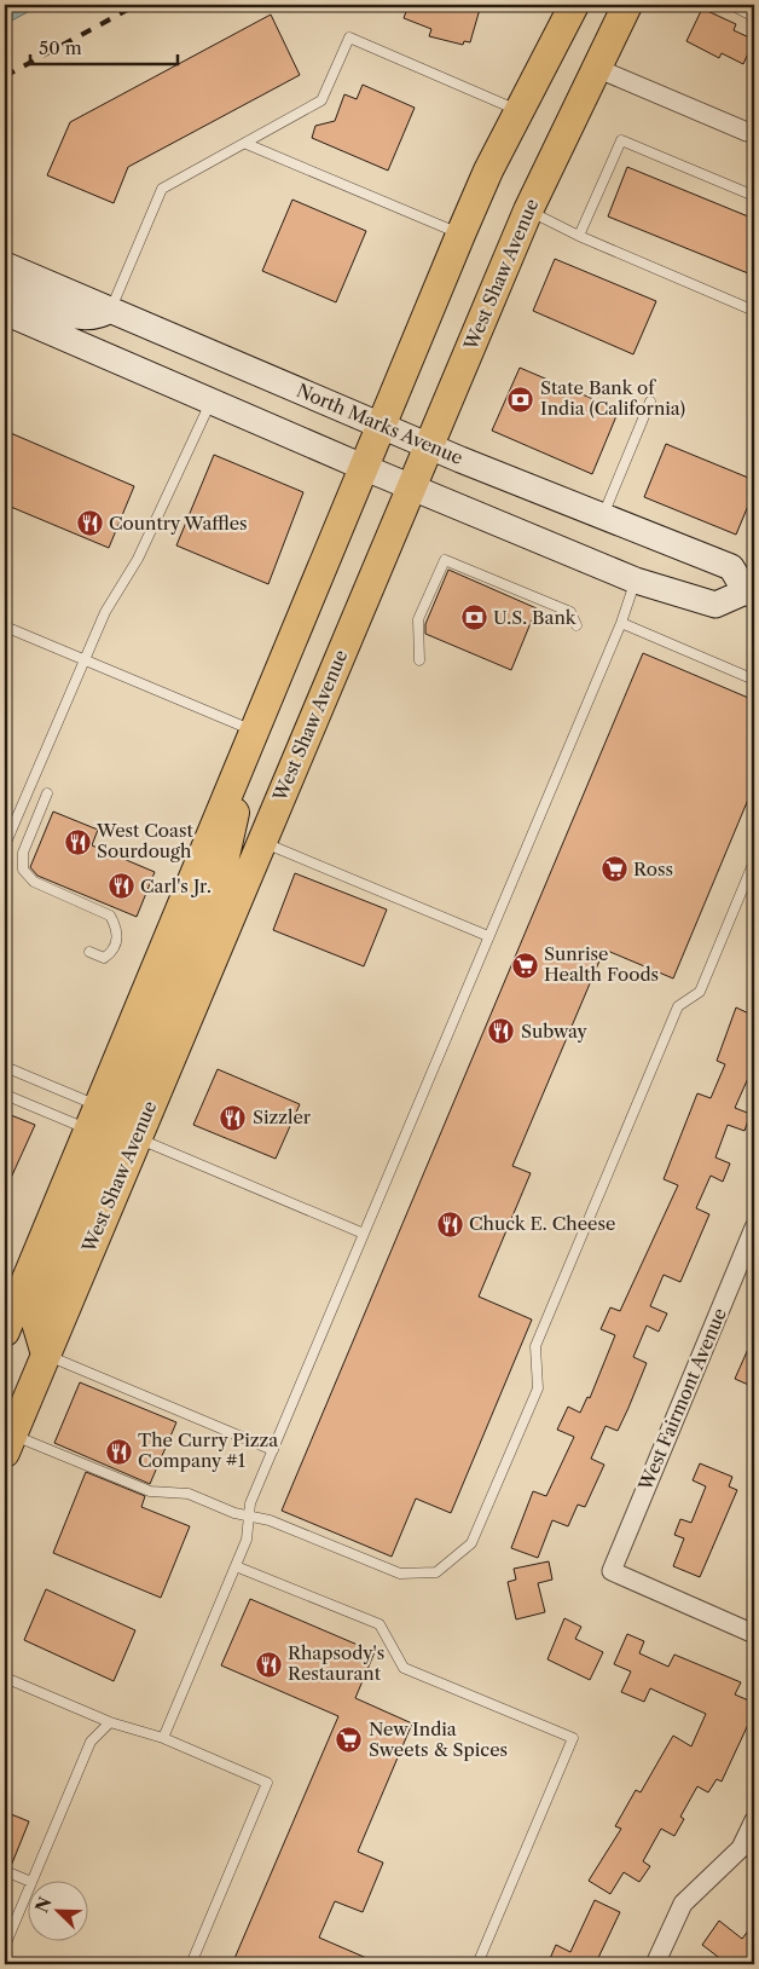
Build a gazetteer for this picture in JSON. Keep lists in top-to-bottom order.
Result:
{
  "streets": {
    "main road": ["West Shaw Avenue", "North Marks Avenue"],
    "street": ["West Fairmont Avenue"]
  },
  "crossings": [
    ["West Shaw Avenue", "North Marks Avenue"]
  ],
  "places": {
    "bank": ["State Bank of India (California)", "U.S. Bank"],
    "restaurant": [
      "Country Waffles",
      "West Coast Sourdough",
      "Carl's Jr.",
      "Subway",
      "Sizzler",
      "Chuck E. Cheese",
      "The Curry Pizza Company #1",
      "Rhapsody's Restaurant"
    ],
    "supermarket": ["Ross", "Sunrise Health Foods", "New India Sweets & Spices"]
  },
  "scale_bar": "50 m",
  "north": "top left"
}
